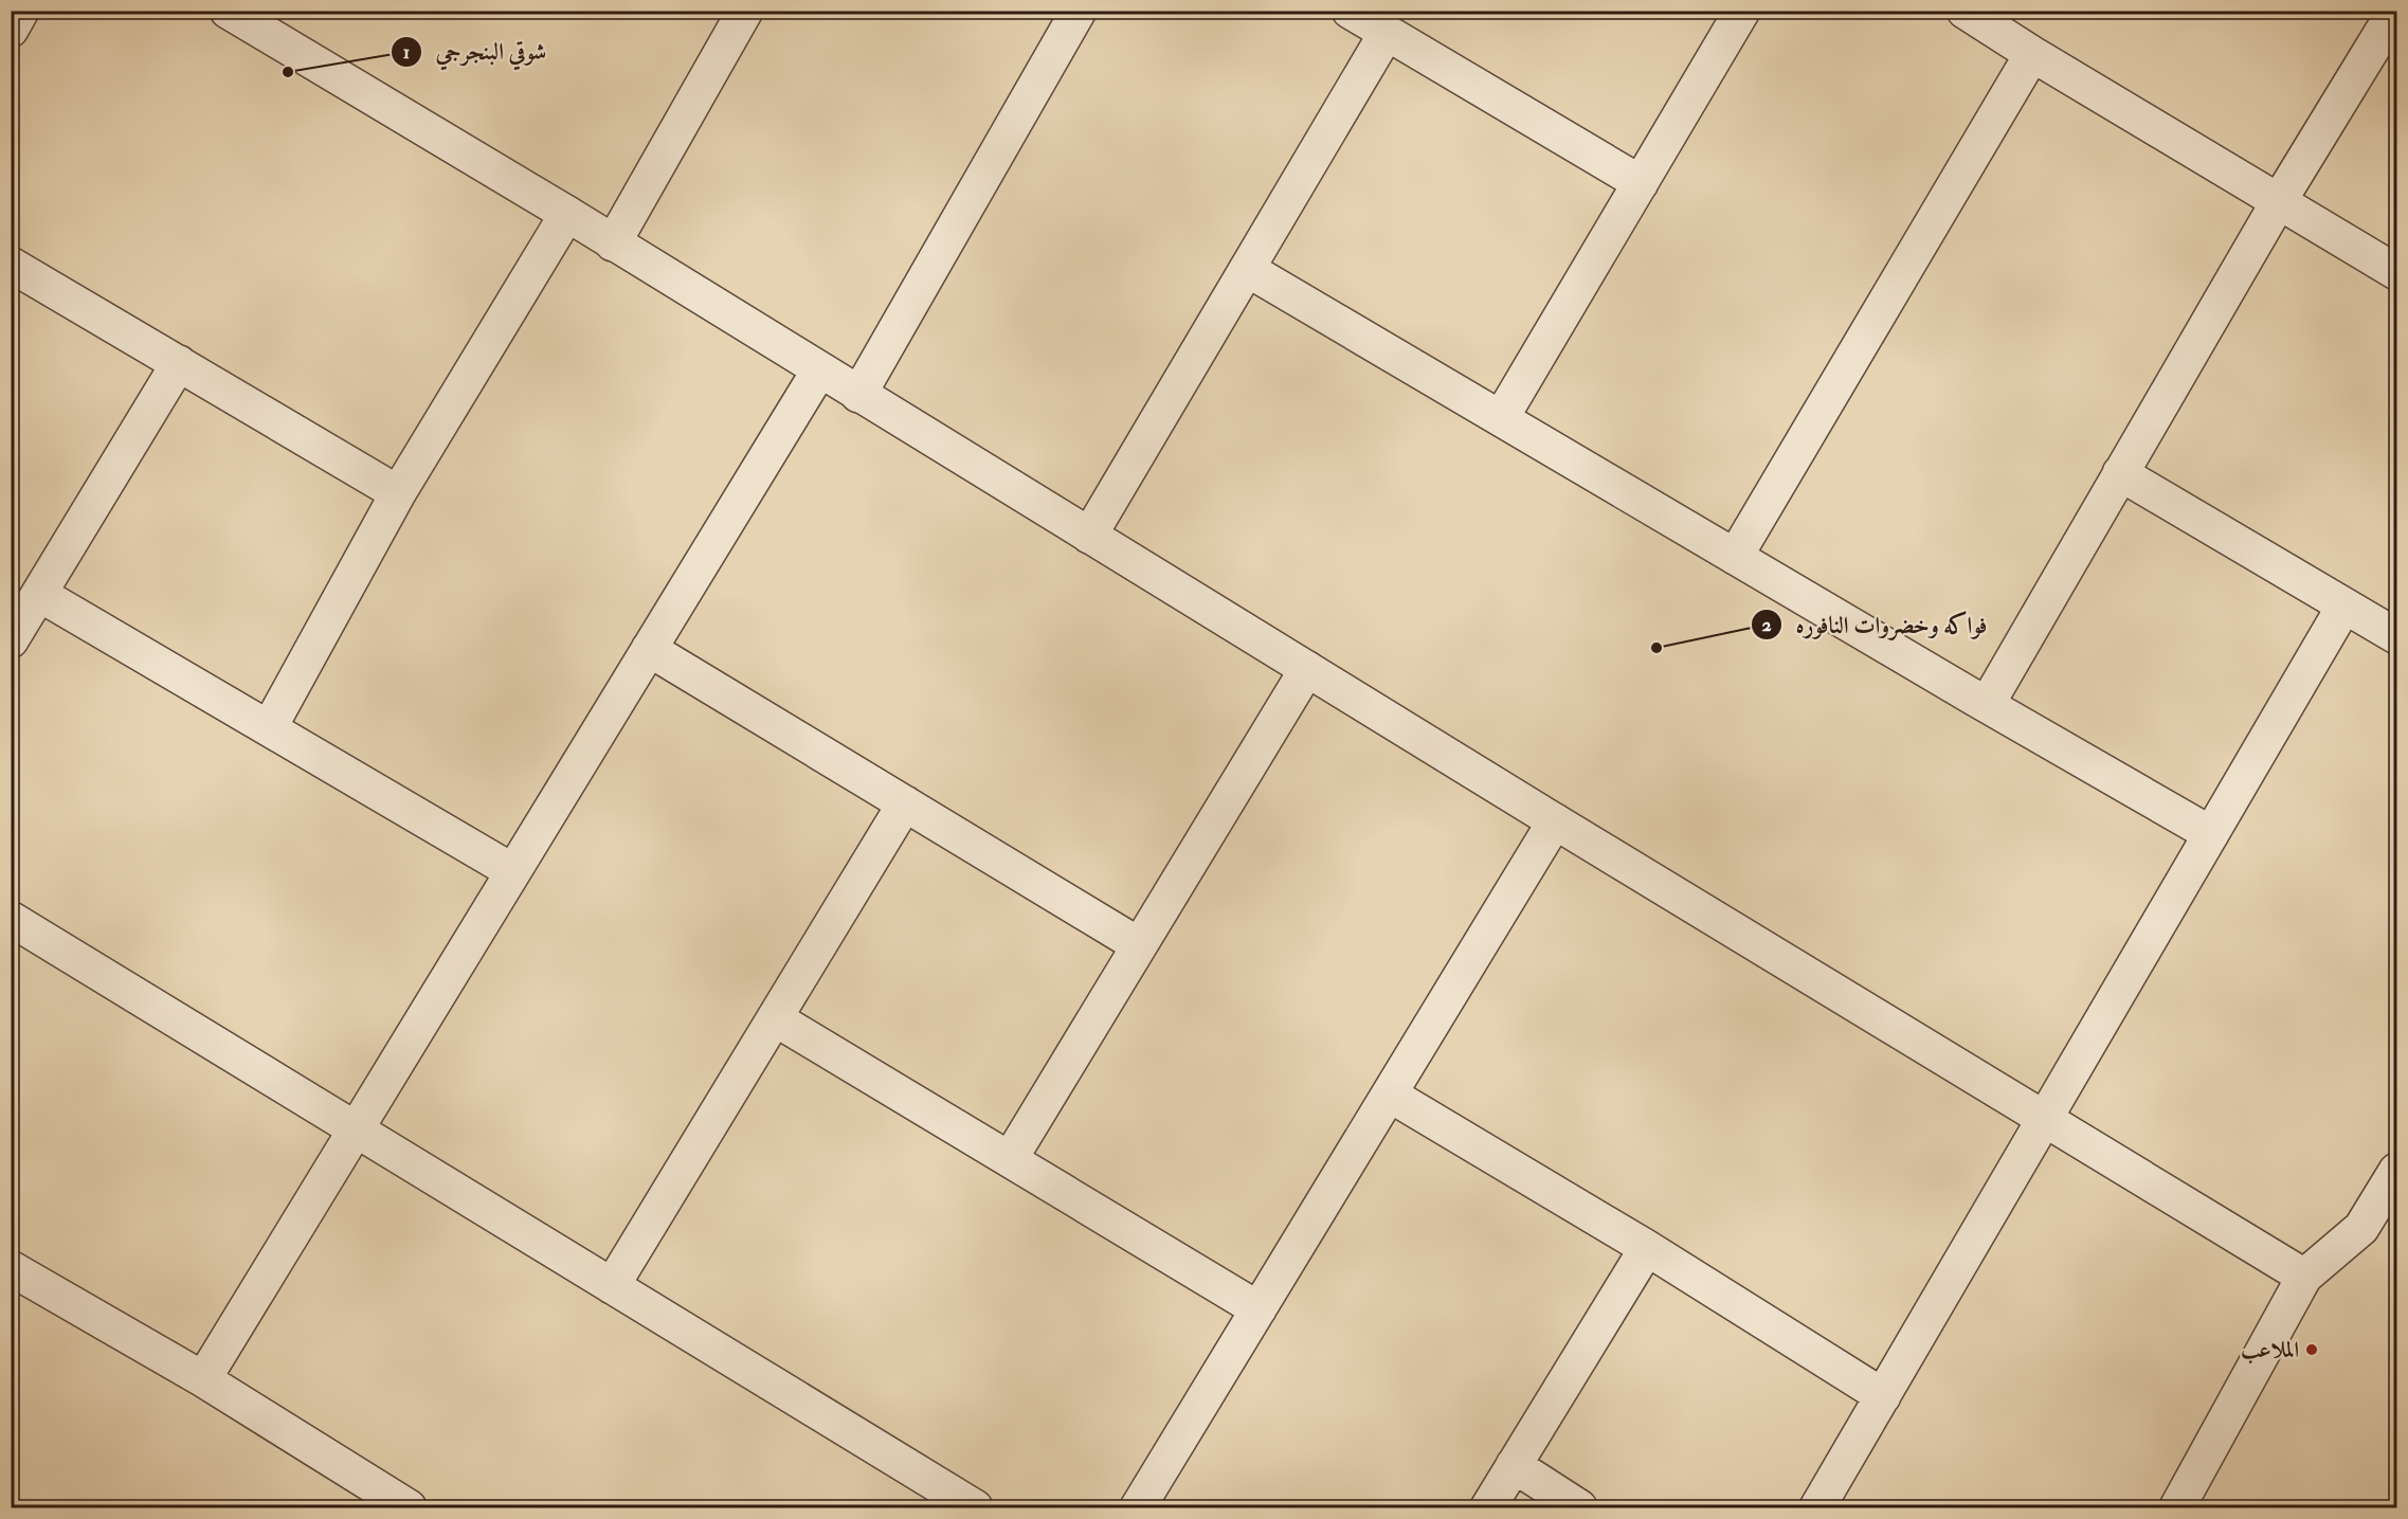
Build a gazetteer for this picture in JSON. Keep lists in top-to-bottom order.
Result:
{
  "places": ["شوقي البنجرجي", "فواكه وخضروات النافوره", "الملاعب"]
}
